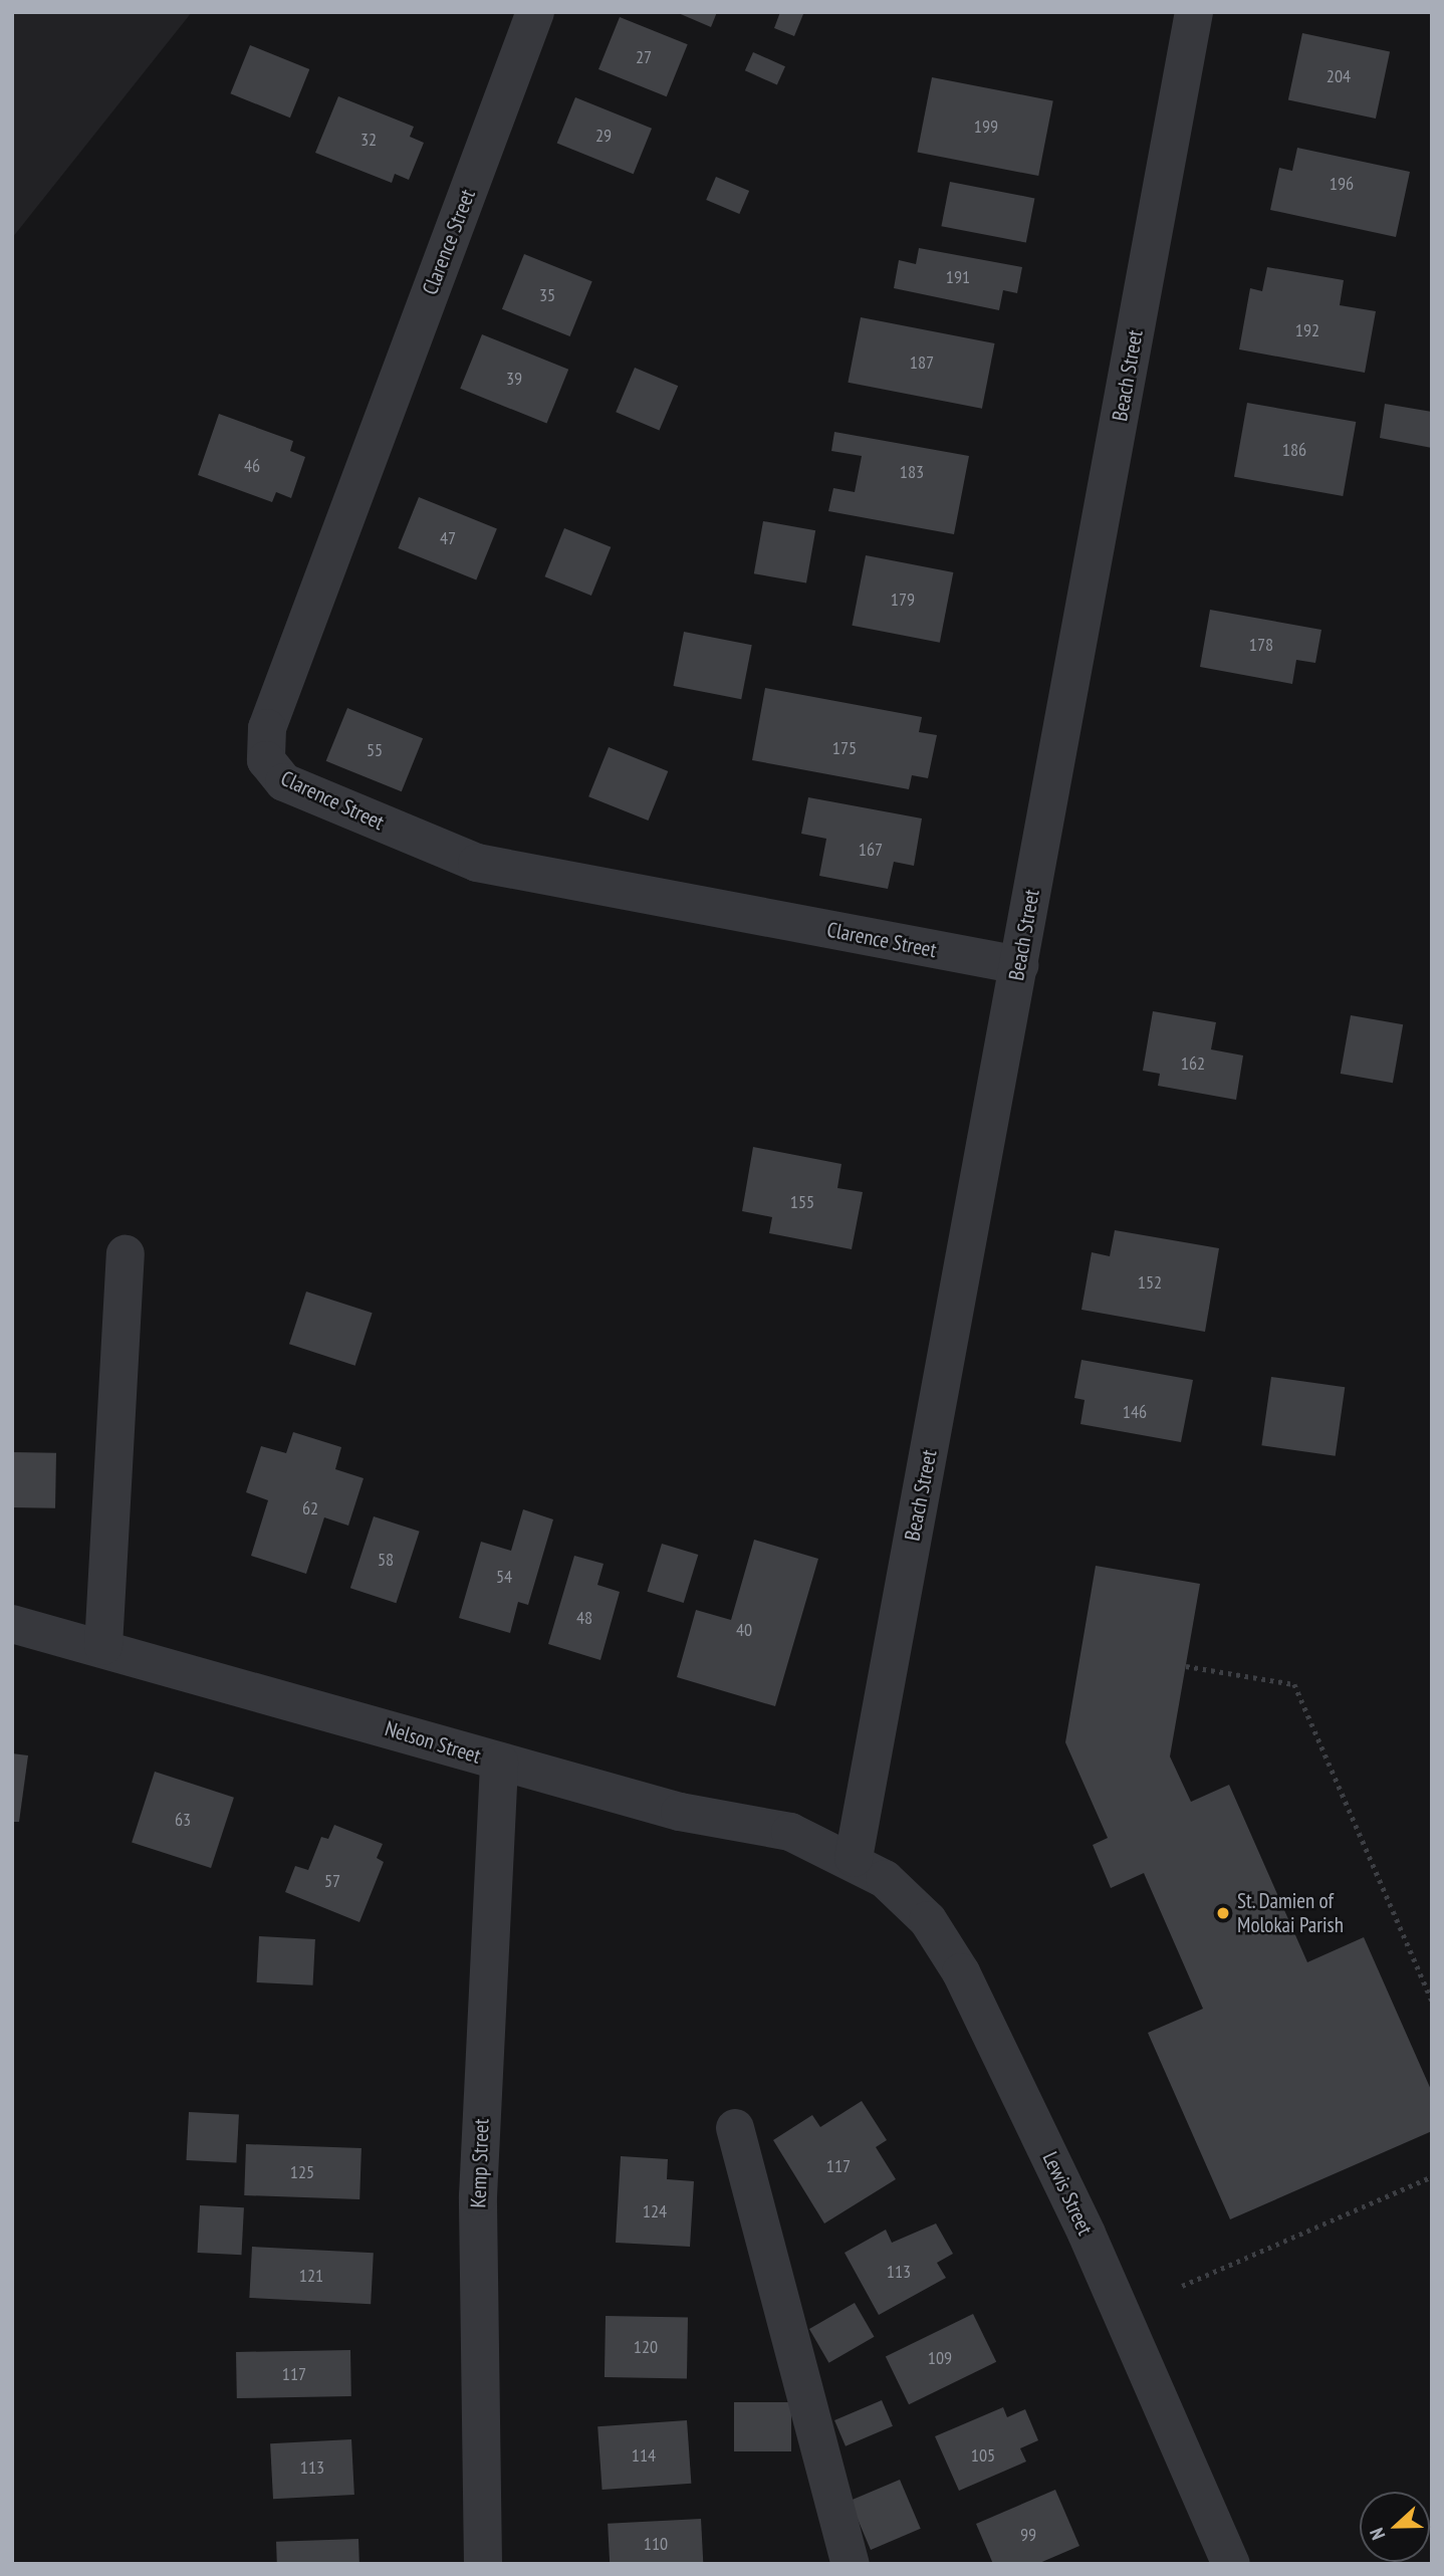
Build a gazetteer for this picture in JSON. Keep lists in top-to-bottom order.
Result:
{
  "streets": {
    "street": [
      "Clarence Street",
      "Beach Street",
      "Nelson Street",
      "Kemp Street",
      "Lewis Street"
    ]
  },
  "crossings": [
    ["Clarence Street", "Beach Street"],
    ["Beach Street", "Nelson Street"],
    ["Beach Street", "Lewis Street"],
    ["Nelson Street", "Kemp Street"],
    ["Nelson Street", "Lewis Street"]
  ],
  "places": ["St. Damien of Molokai Parish"],
  "house_numbers": [
    "27",
    "204",
    "199",
    "29",
    "32",
    "196",
    "191",
    "35",
    "192",
    "187",
    "39",
    "186",
    "46",
    "183",
    "47",
    "179",
    "178",
    "175",
    "55",
    "167",
    "162",
    "155",
    "152",
    "146",
    "62",
    "58",
    "54",
    "48",
    "40",
    "63",
    "57",
    "117",
    "125",
    "124",
    "113",
    "121",
    "120",
    "109",
    "117",
    "114",
    "105",
    "113",
    "99",
    "110"
  ],
  "north": "left"
}
